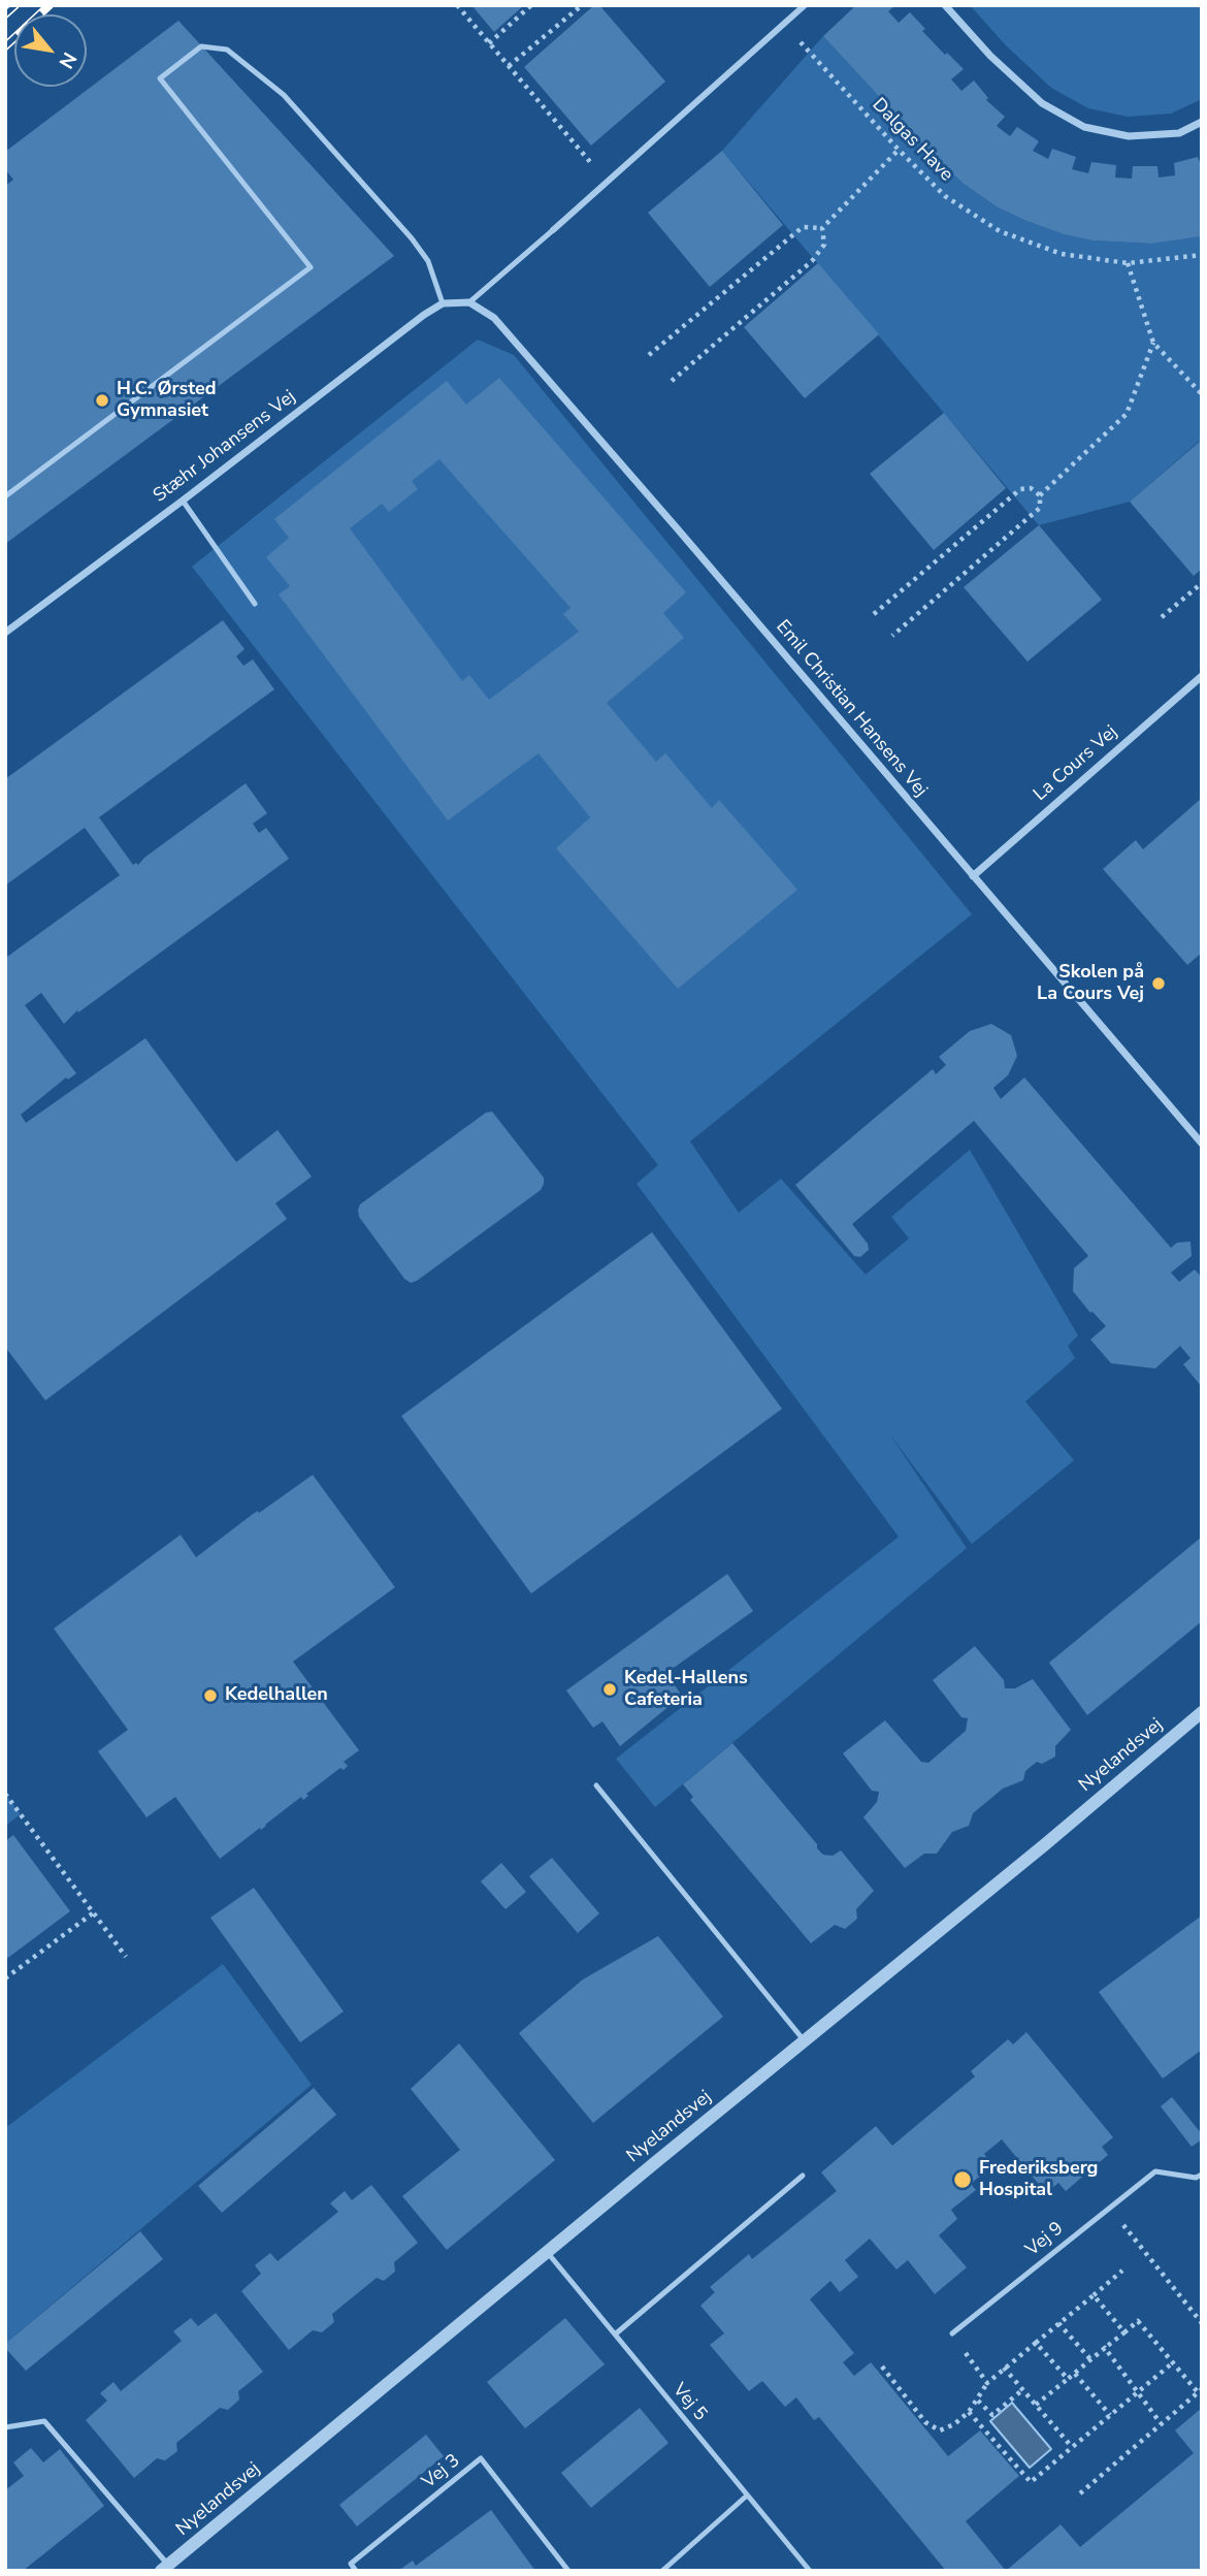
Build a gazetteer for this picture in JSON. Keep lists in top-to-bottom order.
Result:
{
  "streets": {
    "street": [
      "Stæhr Johansens Vej",
      "Emil Christian Hansens Vej",
      "La Cours Vej",
      "Nyelandsvej"
    ],
    "lane": ["Vej 9", "Vej 5", "Vej 3"],
    "path": ["Dalgas Have"]
  },
  "crossings": [
    ["Emil Christian Hansens Vej", "La Cours Vej"],
    ["Nyelandsvej", "Vej 5"]
  ],
  "places": [
    "H.C. Ørsted Gymnasiet",
    "Skolen på La Cours Vej",
    "Kedel-Hallens Cafeteria",
    "Kedelhallen",
    "Frederiksberg Hospital"
  ],
  "north": "bottom right"
}
